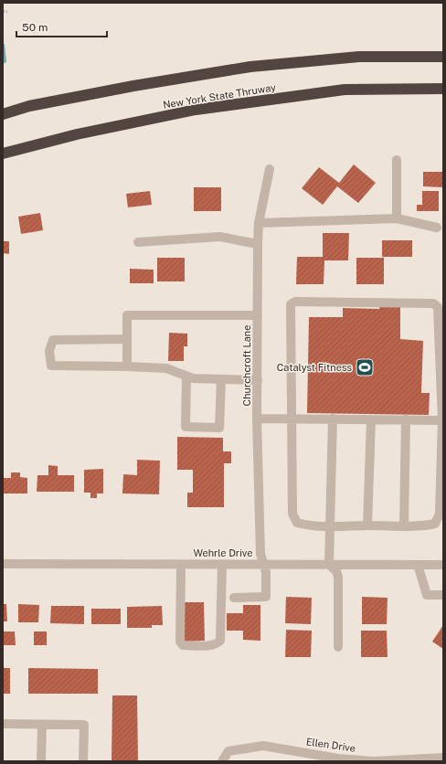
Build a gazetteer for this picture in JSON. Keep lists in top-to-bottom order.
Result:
{
  "streets": {
    "highway": ["New York State Thruway"],
    "street": ["Churchcroft Lane", "Wehrle Drive", "Ellen Drive"]
  },
  "crossings": [
    ["Churchcroft Lane", "Wehrle Drive"]
  ],
  "places": {
    "sports": ["Catalyst Fitness"]
  },
  "scale_bar": "50 m"
}
